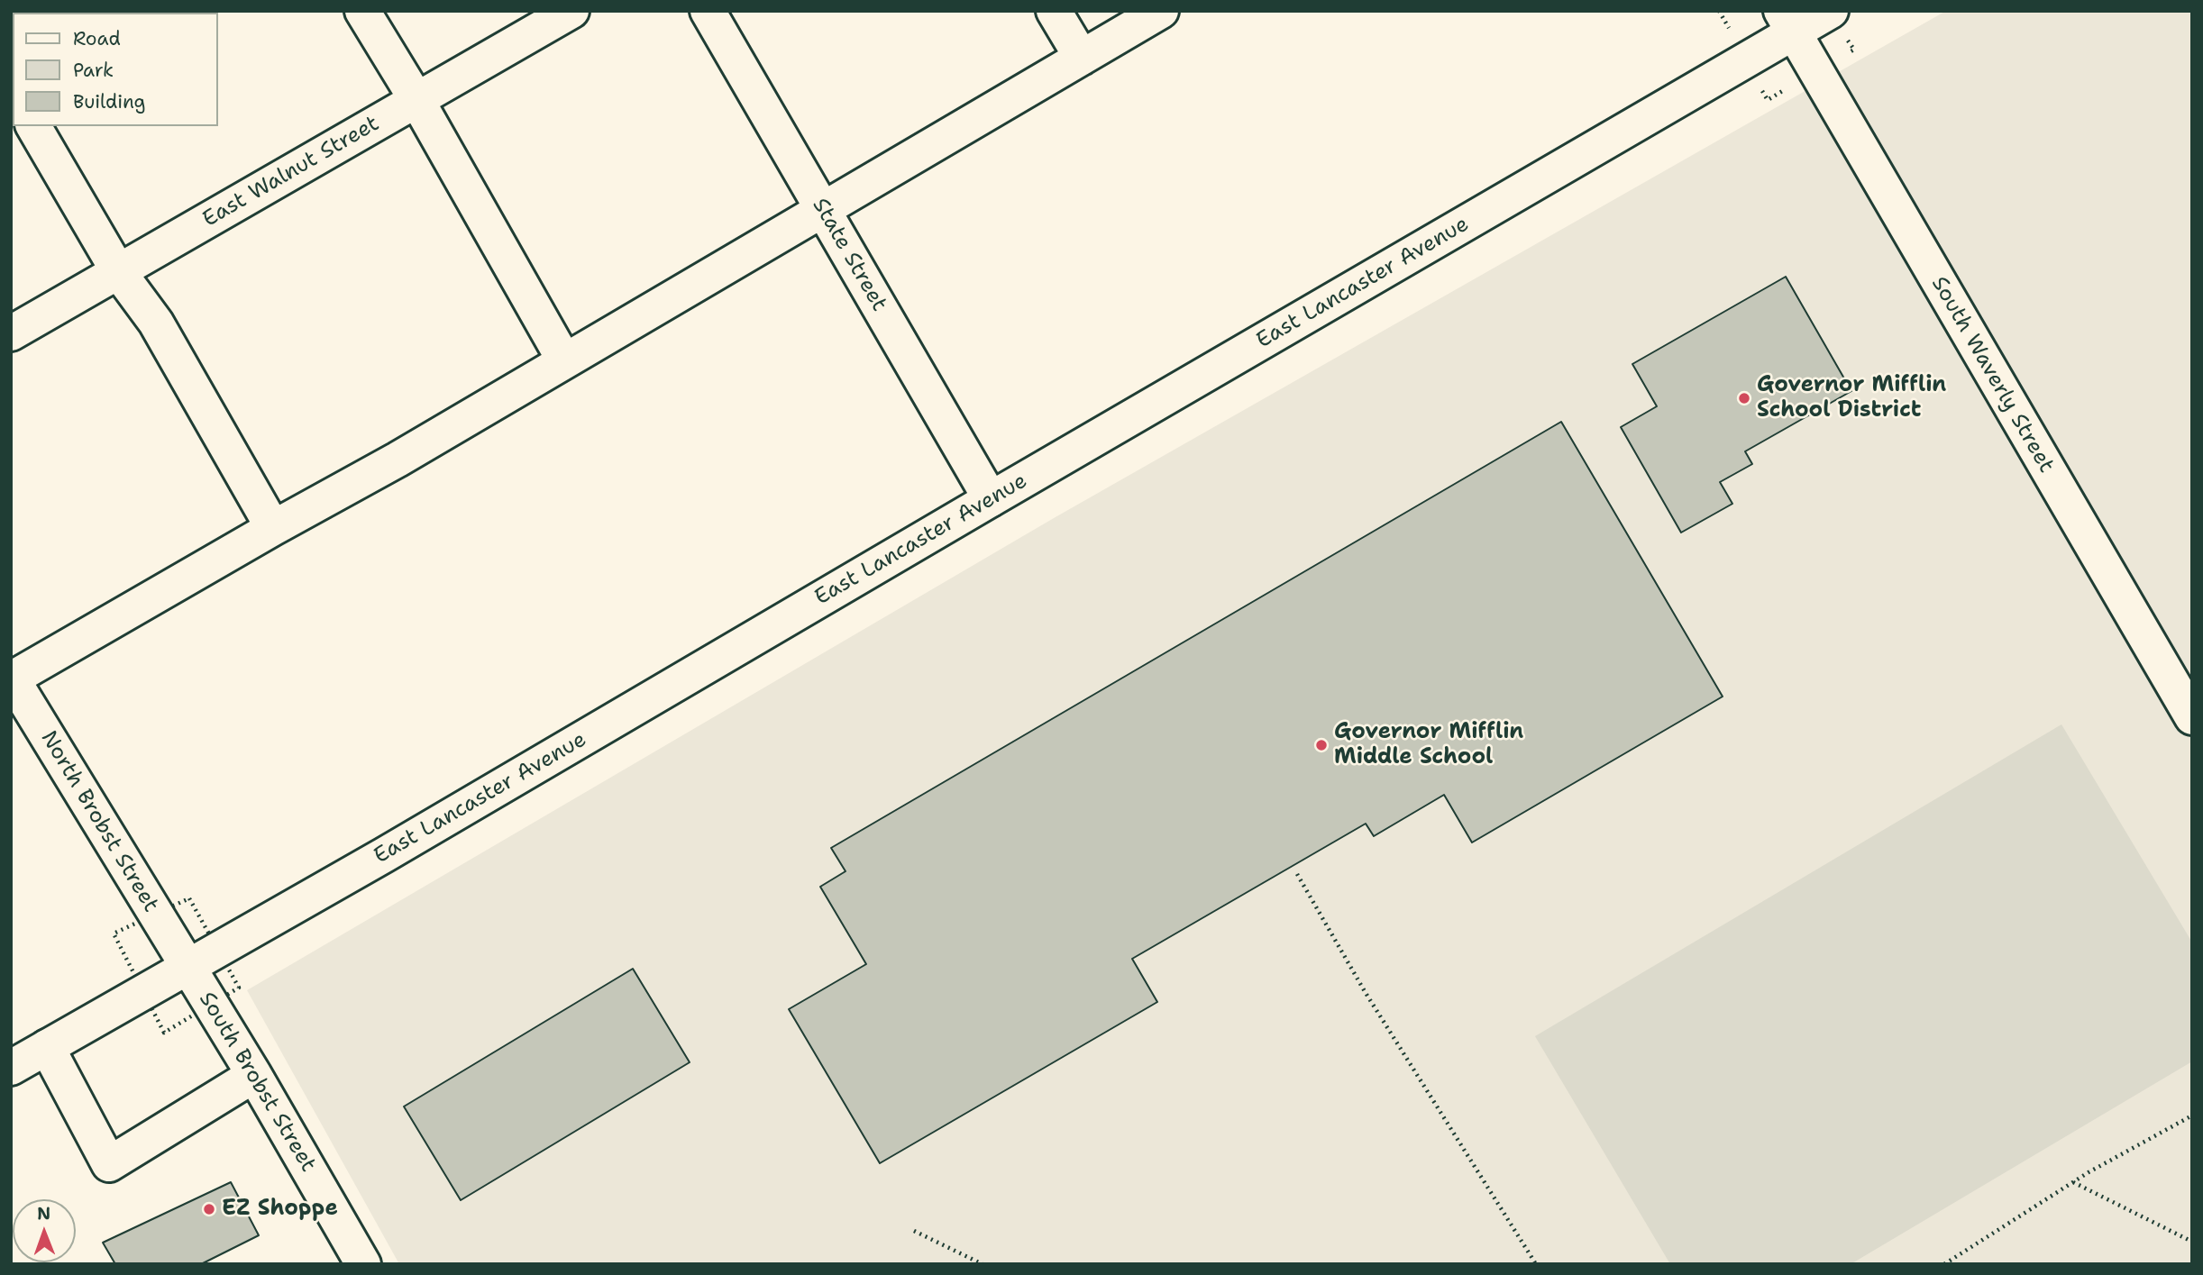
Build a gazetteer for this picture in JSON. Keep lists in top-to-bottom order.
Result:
{
  "streets": {
    "street": [
      "East Walnut Street",
      "State Street",
      "East Lancaster Avenue",
      "South Waverly Street",
      "North Brobst Street",
      "South Brobst Street"
    ]
  },
  "crossings": [
    ["State Street", "East Lancaster Avenue"],
    ["East Lancaster Avenue", "South Waverly Street"],
    ["East Lancaster Avenue", "North Brobst Street"],
    ["East Lancaster Avenue", "South Brobst Street"],
    ["North Brobst Street", "South Brobst Street"]
  ],
  "places": ["Governor Mifflin School District", "Governor Mifflin Middle School", "EZ Shoppe"],
  "legend": ["Road", "Park", "Building"],
  "north": "top"
}
